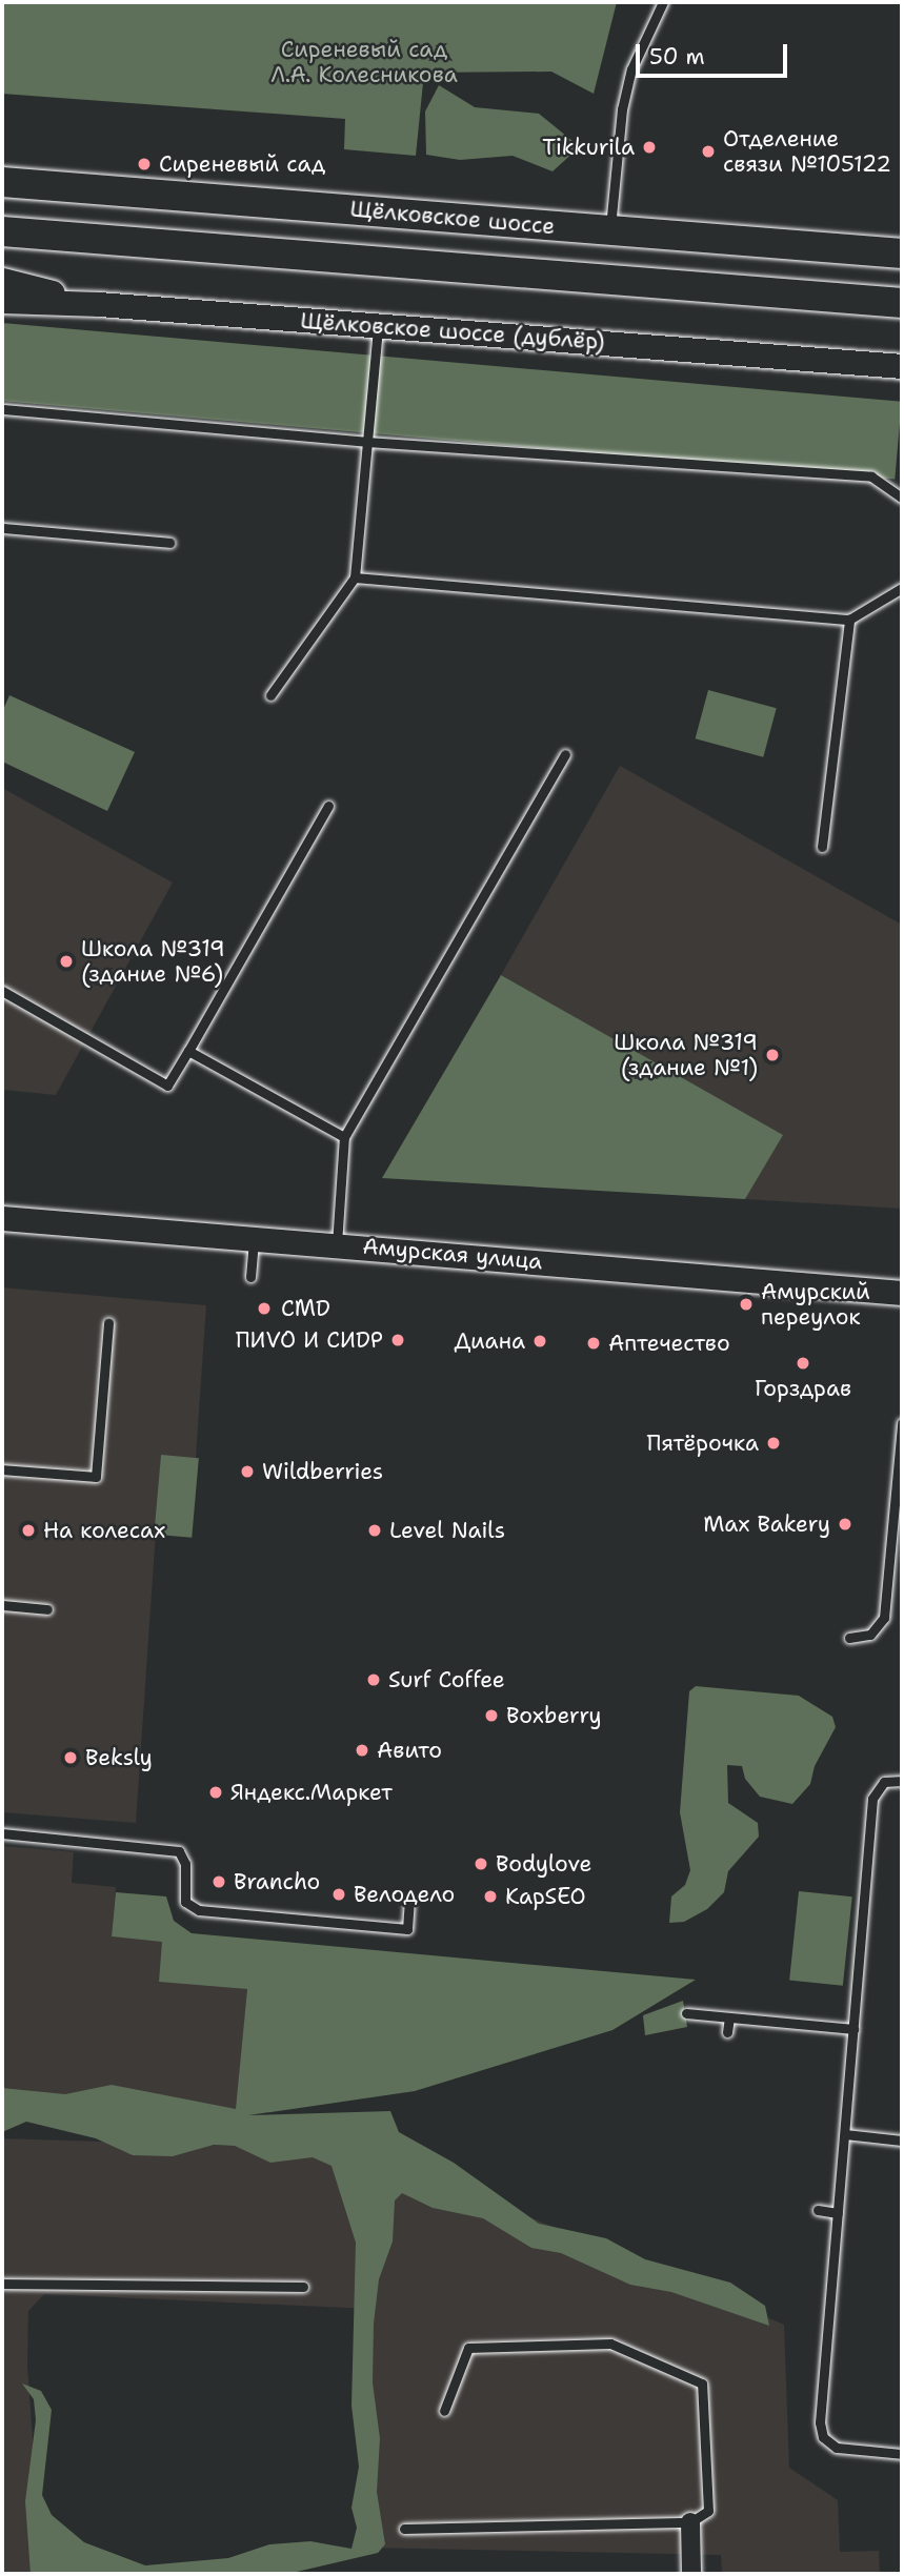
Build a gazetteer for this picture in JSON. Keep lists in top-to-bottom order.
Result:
{
  "streets": {
    "main road": ["Щёлковское шоссе"],
    "street": ["Щёлковское шоссе (дублёр)", "Амурская улица"]
  },
  "parks": ["Сиреневый сад Л.А. Колесникова"],
  "places": [
    "Tikkurila",
    "Отделение связи №105122",
    "Сиреневый сад",
    "Школа №319 (здание №6)",
    "Школа №319 (здание №1)",
    "Амурский переулок",
    "CMD",
    "ПИVO И СИDР",
    "Диана",
    "Аптечество",
    "Горздрав",
    "Пятёрочка",
    "Wildberries",
    "Max Bakery",
    "На колесах",
    "Level Nails",
    "Surf Coffee",
    "Boxberry",
    "Авито",
    "Beksly",
    "Яндекс.Маркет",
    "Bodylove",
    "Brancho",
    "Велодело",
    "KapSEO"
  ],
  "scale_bar": "50 m"
}
